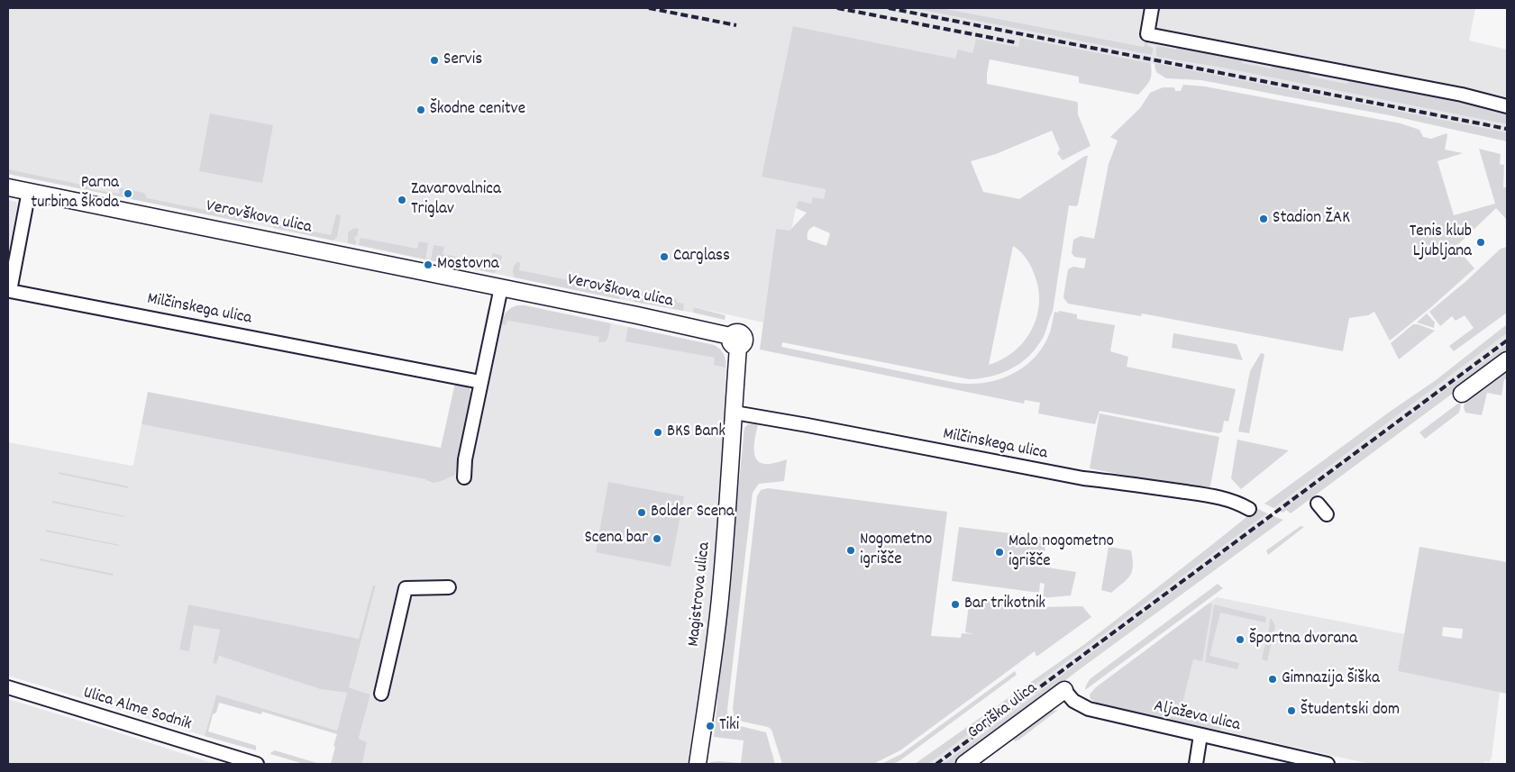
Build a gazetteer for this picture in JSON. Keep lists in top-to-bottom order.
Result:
{
  "streets": {
    "street": [
      "Verovškova ulica",
      "Milčinskega ulica",
      "Magistrova ulica",
      "Ulica Alme Sodnik",
      "Goriška ulica",
      "Aljaževa ulica"
    ]
  },
  "crossings": [
    ["Verovškova ulica", "Milčinskega ulica"],
    ["Verovškova ulica", "Magistrova ulica"],
    ["Milčinskega ulica", "Magistrova ulica"],
    ["Goriška ulica", "Aljaževa ulica"]
  ],
  "places": [
    "Servis",
    "Škodne cenitve",
    "Parna turbina Škoda",
    "Zavarovalnica Triglav",
    "Stadion ŽAK",
    "Tenis klub Ljubljana",
    "Carglass",
    "Mostovna",
    "BKS Bank",
    "Bolder Scena",
    "Scena bar",
    "Nogometno igrišče",
    "Malo nogometno igrišče",
    "Bar trikotnik",
    "Športna dvorana",
    "Gimnazija Šiška",
    "Študentski dom",
    "Tiki"
  ]
}
